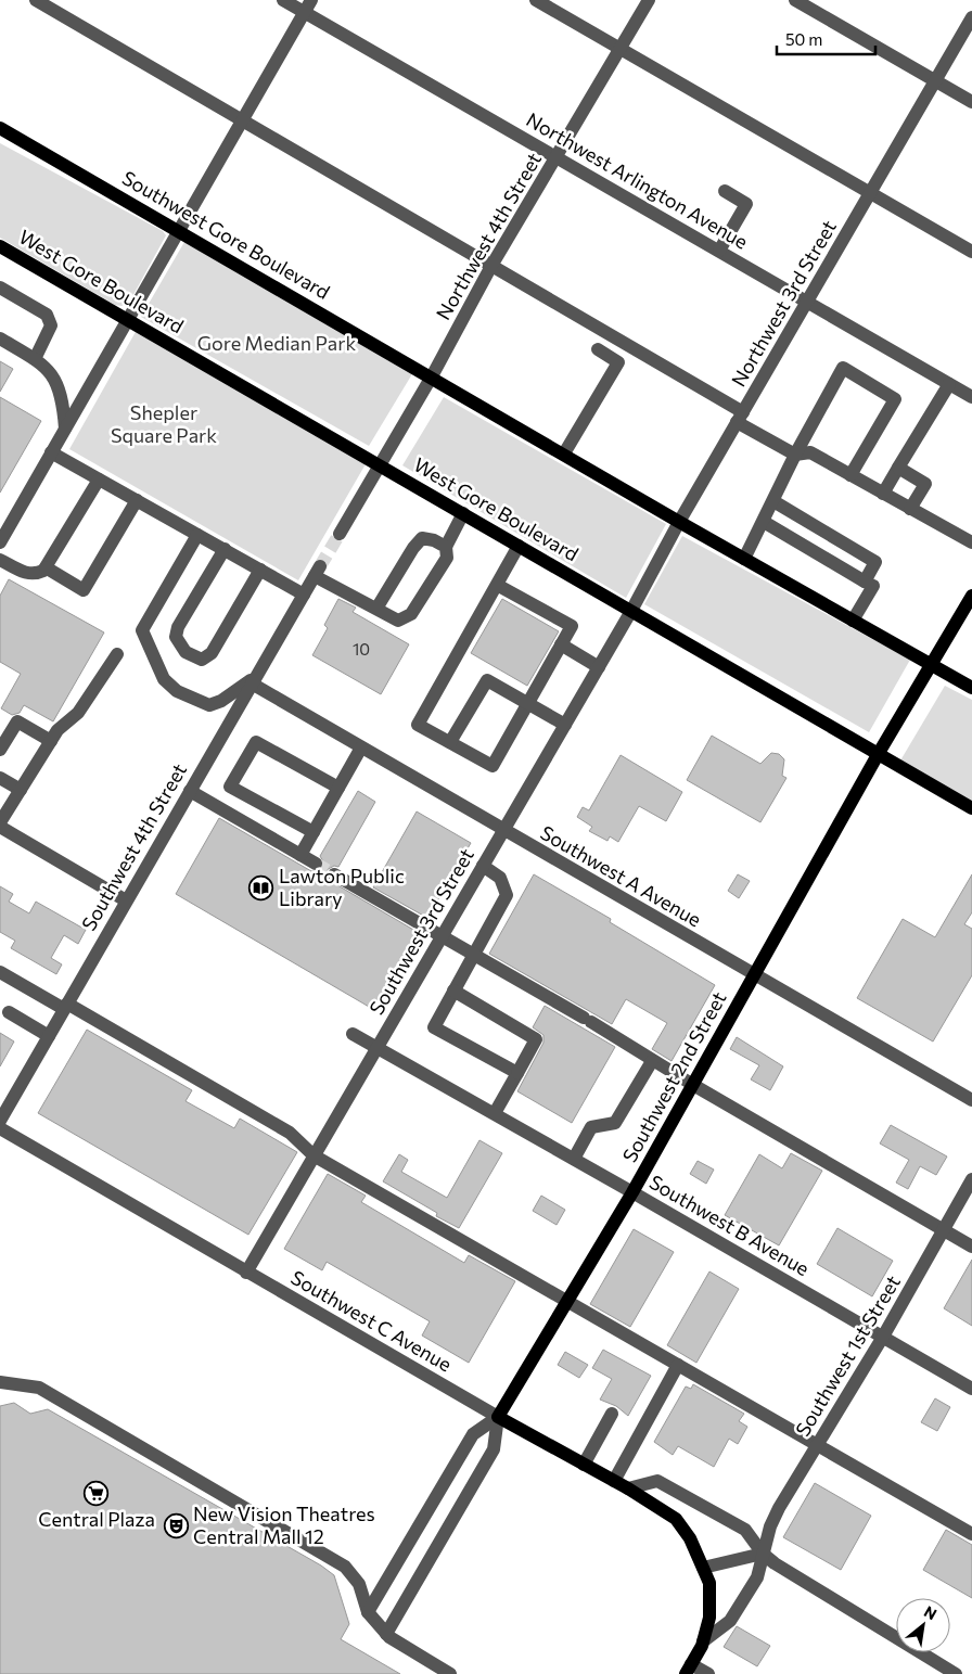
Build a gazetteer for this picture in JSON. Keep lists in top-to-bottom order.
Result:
{
  "streets": {
    "main road": [
      "Southwest Gore Boulevard",
      "West Gore Boulevard",
      "Southwest 2nd Street",
      "Southwest C Avenue"
    ],
    "street": [
      "Northwest Arlington Avenue",
      "Northwest 4th Street",
      "Northwest 3rd Street",
      "Southwest 4th Street",
      "Southwest A Avenue",
      "Southwest 3rd Street",
      "Southwest B Avenue",
      "Southwest 1st Street"
    ]
  },
  "crossings": [
    ["Northwest Arlington Avenue", "Northwest 4th Street"],
    ["Northwest Arlington Avenue", "Northwest 3rd Street"],
    ["Southwest Gore Boulevard", "Northwest 4th Street"],
    ["Northwest 4th Street", "West Gore Boulevard"],
    ["West Gore Boulevard", "Northwest 3rd Street"],
    ["West Gore Boulevard", "Southwest 3rd Street"],
    ["West Gore Boulevard", "Southwest 2nd Street"],
    ["Northwest 3rd Street", "Southwest 3rd Street"],
    ["Southwest 4th Street", "Southwest A Avenue"],
    ["Southwest A Avenue", "Southwest 3rd Street"],
    ["Southwest A Avenue", "Southwest 2nd Street"],
    ["Southwest 3rd Street", "Southwest B Avenue"],
    ["Southwest 3rd Street", "Southwest C Avenue"],
    ["Southwest 2nd Street", "Southwest B Avenue"],
    ["Southwest 2nd Street", "Southwest C Avenue"],
    ["Southwest B Avenue", "Southwest 1st Street"]
  ],
  "parks": ["Gore Median Park", "Shepler Square Park"],
  "places": {
    "library": ["Lawton Public Library"],
    "supermarket": ["Central Plaza"],
    "theatre": ["New Vision Theatres Central Mall 12"]
  },
  "house_numbers": ["10"],
  "scale_bar": "50 m",
  "north": "top right"
}
